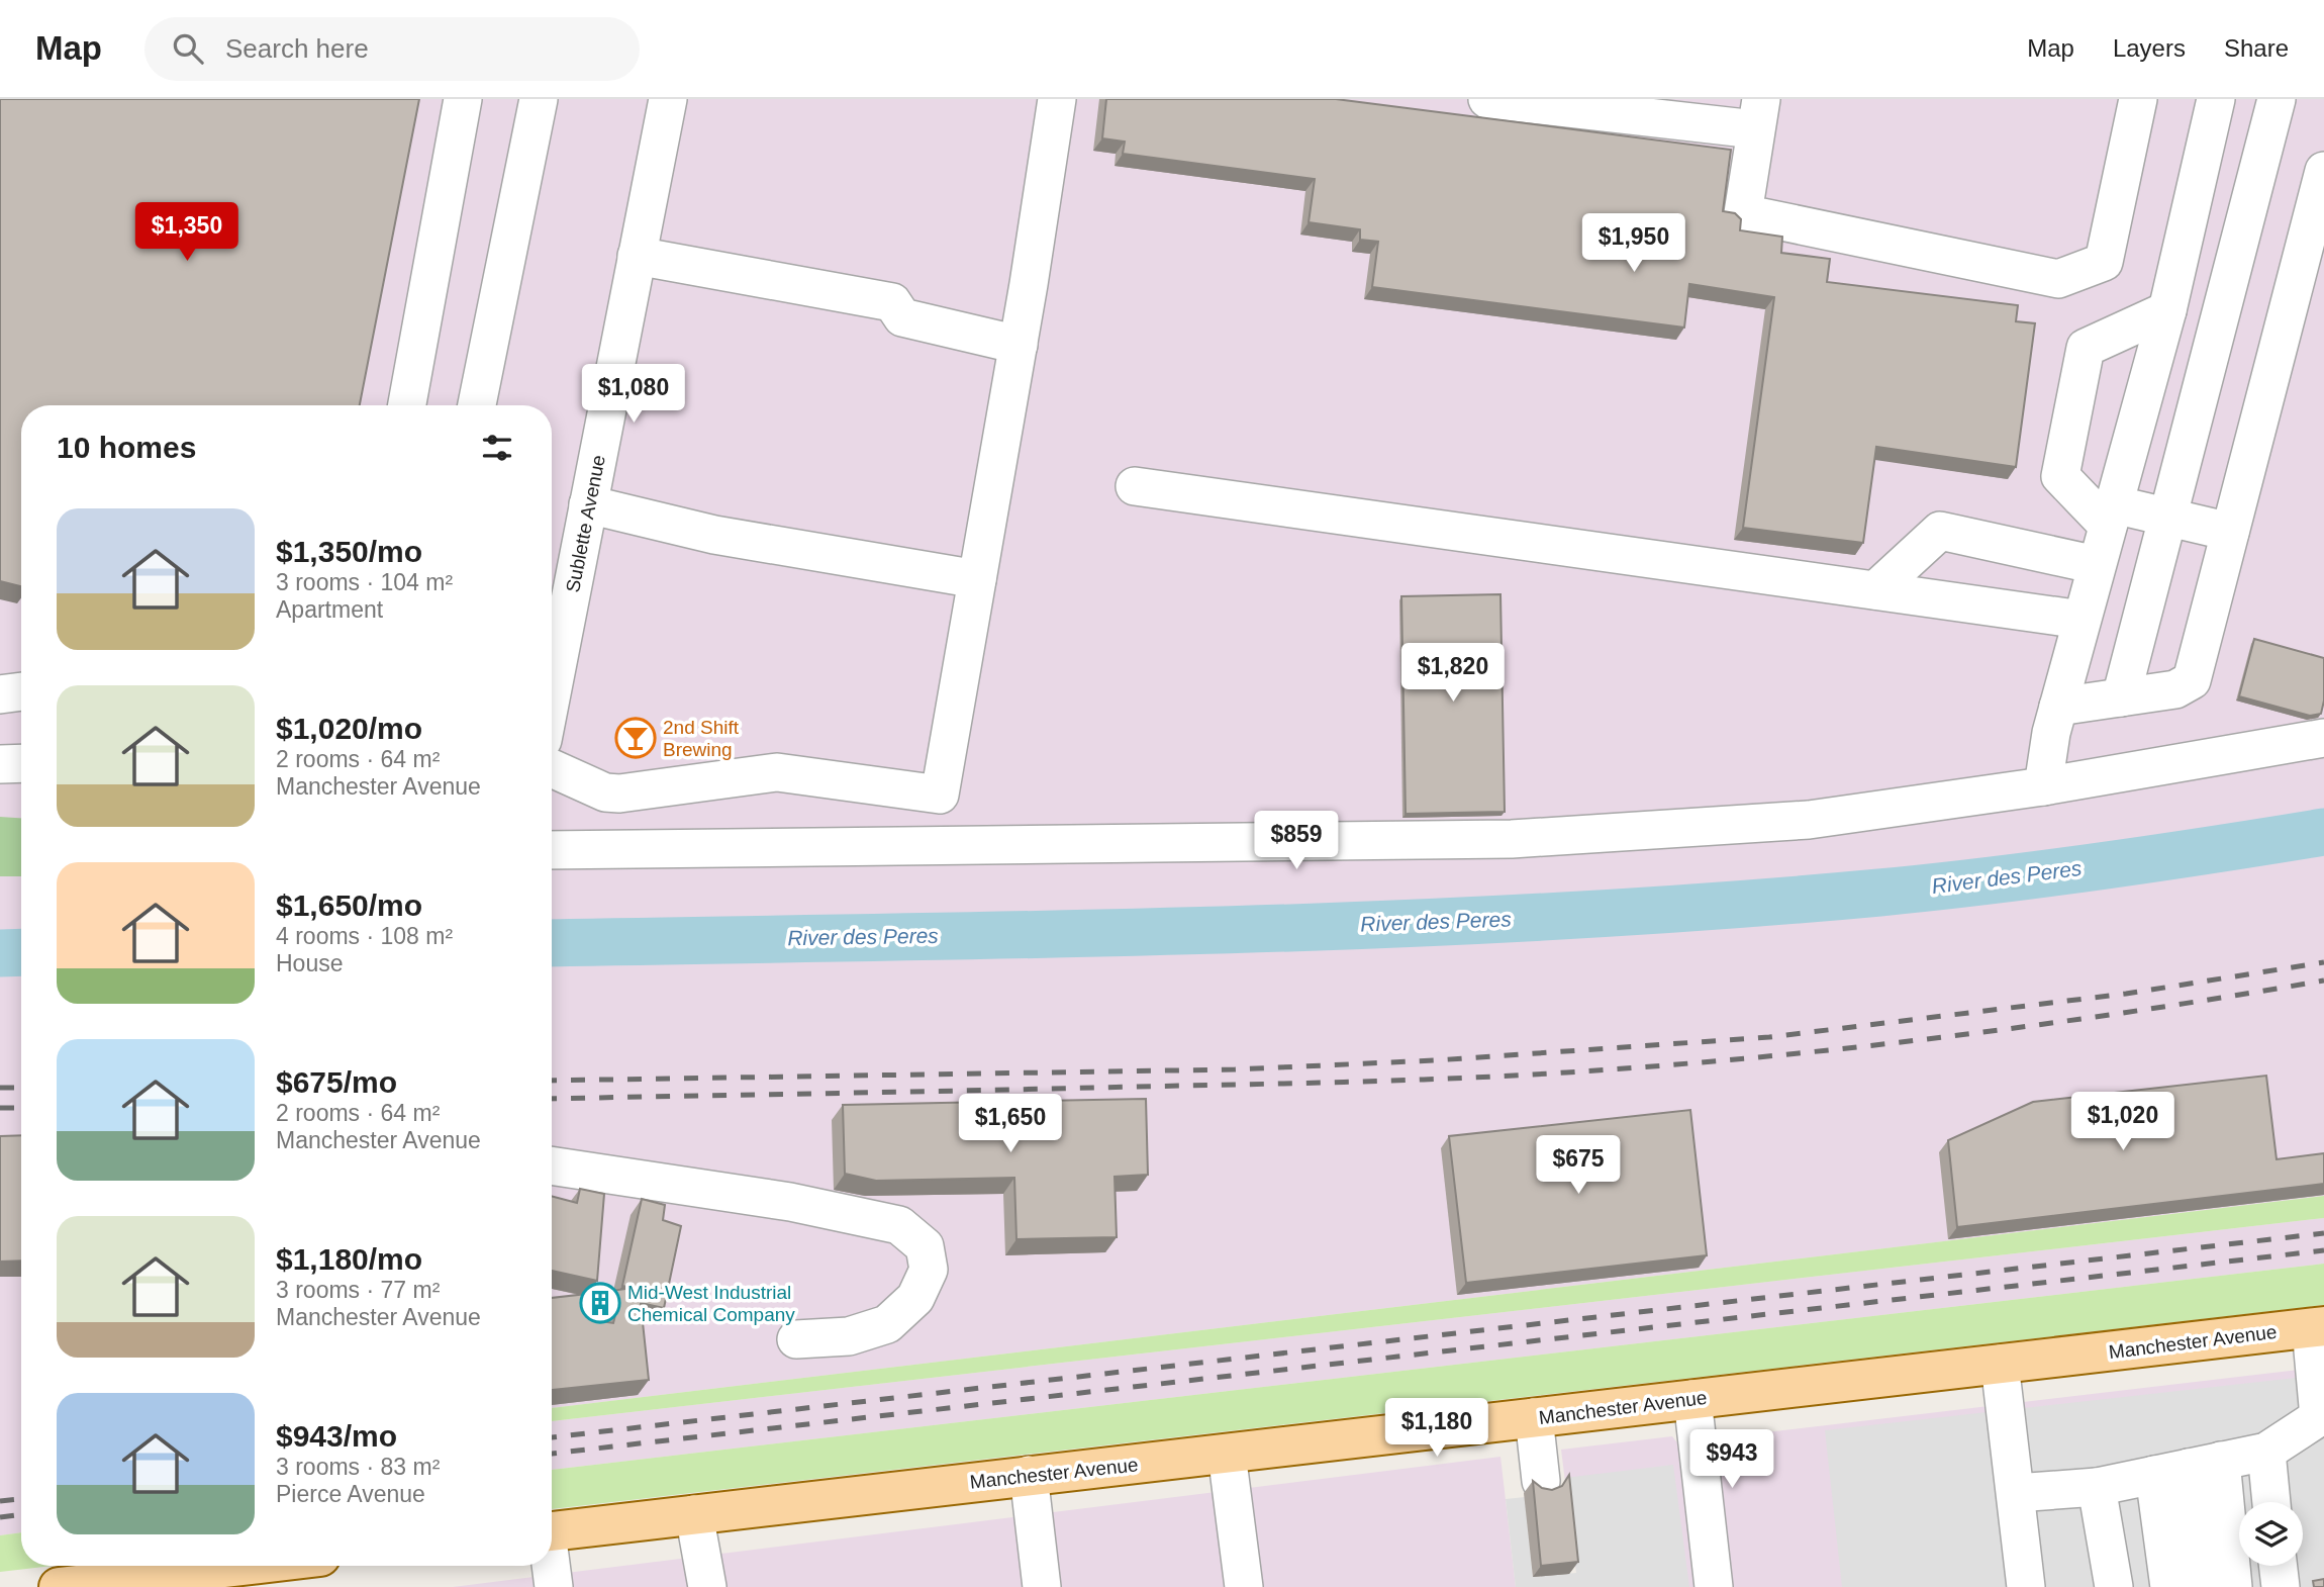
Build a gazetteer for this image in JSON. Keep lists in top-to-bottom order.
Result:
{
  "streets": {
    "main road": ["Manchester Avenue"],
    "street": ["Sublette Avenue"]
  },
  "water": ["River des Peres"],
  "places": {
    "bar": ["2nd Shift Brewing"],
    "building": ["Mid-West Industrial Chemical Company"]
  },
  "page": {
    "header": "Map",
    "search": "Search here",
    "nav": ["Map", "Layers", "Share"],
    "price": [
      "$1,350",
      "$1,950",
      "$1,080",
      "$1,820",
      "$859",
      "$1,020",
      "$1,650",
      "$675",
      "$1,180",
      "$943"
    ],
    "heading": "10 homes",
    "list": [
      {
        "name": "$1,350/mo",
        "note": "3 rooms · 104 m² · Apartment"
      },
      {
        "name": "$1,020/mo",
        "note": "2 rooms · 64 m² · Manchester Avenue"
      },
      {
        "name": "$1,650/mo",
        "note": "4 rooms · 108 m² · House"
      },
      {
        "name": "$675/mo",
        "note": "2 rooms · 64 m² · Manchester Avenue"
      },
      {
        "name": "$1,180/mo",
        "note": "3 rooms · 77 m² · Manchester Avenue"
      },
      {
        "name": "$943/mo",
        "note": "3 rooms · 83 m² · Pierce Avenue"
      }
    ]
  }
}
